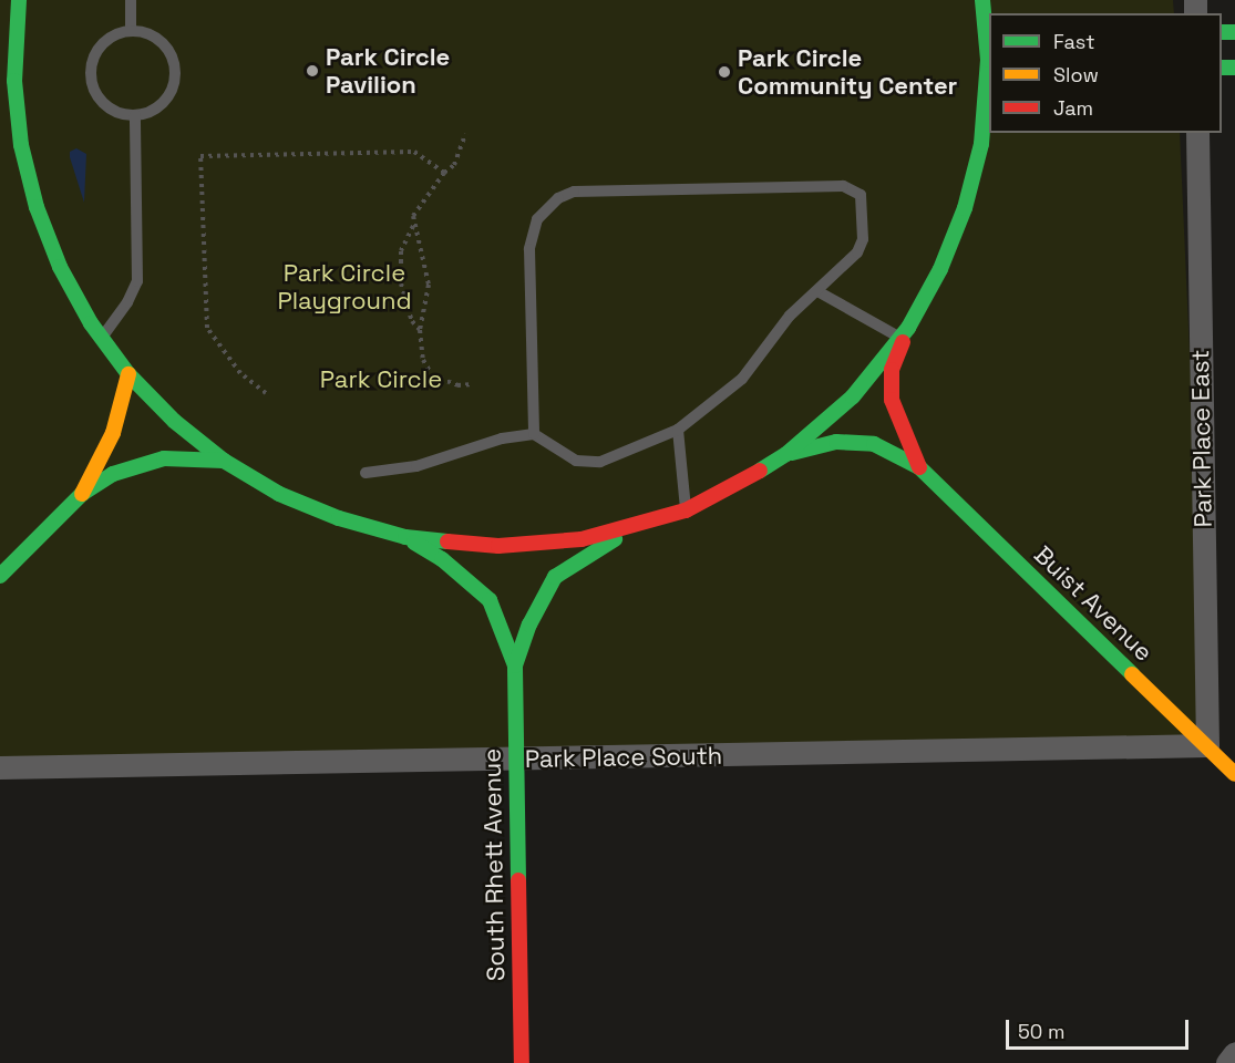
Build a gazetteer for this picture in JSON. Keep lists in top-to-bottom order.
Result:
{
  "streets": {
    "street": [
      "Park Place East",
      "Buist Avenue",
      "Park Place South",
      "South Rhett Avenue"
    ]
  },
  "crossings": [
    ["Park Place East", "Buist Avenue"],
    ["Park Place East", "Park Place South"],
    ["Buist Avenue", "Park Place South"],
    ["Park Place South", "South Rhett Avenue"]
  ],
  "parks": ["Park Circle Playground", "Park Circle"],
  "places": ["Park Circle Pavilion", "Park Circle Community Center"],
  "legend": ["Fast", "Slow", "Jam"],
  "scale_bar": "50 m"
}
